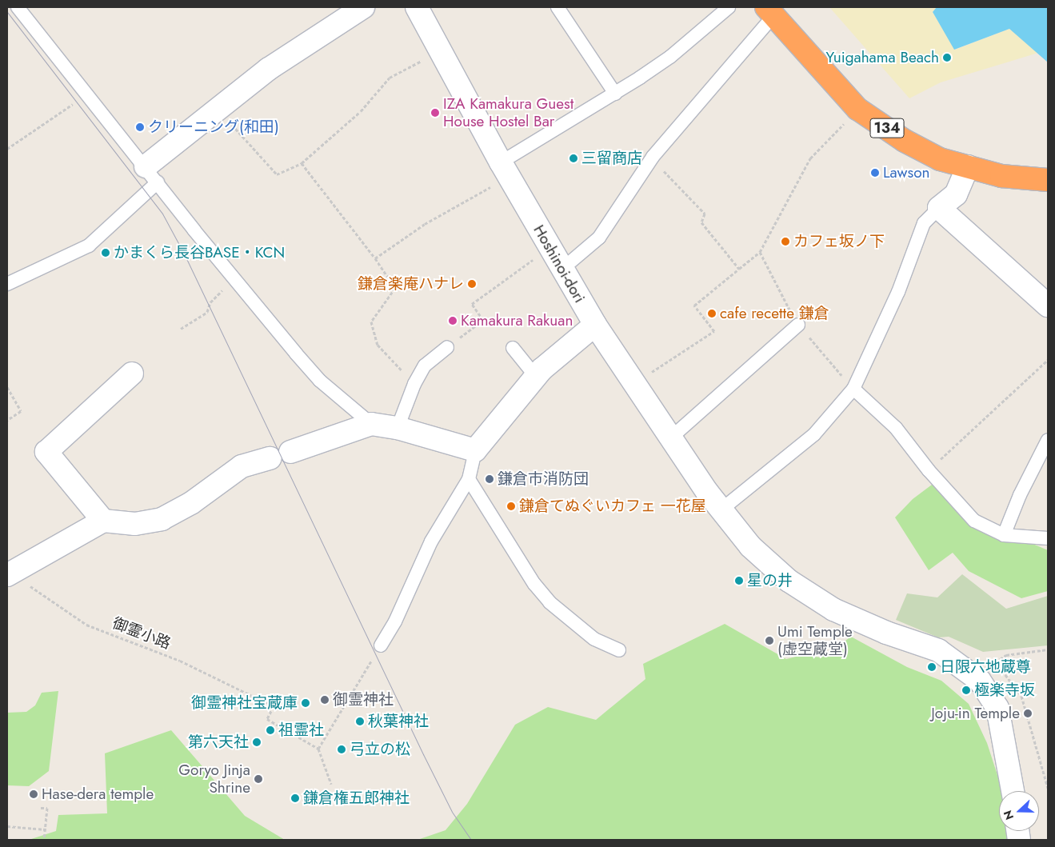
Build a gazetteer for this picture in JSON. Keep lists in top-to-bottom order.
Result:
{
  "streets": {
    "highway": ["134"],
    "street": ["Hoshinoi-dori"],
    "path": ["御霊小路"]
  },
  "places": [
    "Yuigahama Beach",
    "IZA Kamakura Guest House Hostel Bar",
    "クリーニング(和田)",
    "三留商店",
    "Lawson",
    "カフェ坂ノ下",
    "かまくら長谷BASE・KCN",
    "鎌倉楽庵ハナレ",
    "cafe recette 鎌倉",
    "Kamakura Rakuan",
    "鎌倉市消防団",
    "鎌倉てぬぐいカフェ 一花屋",
    "星の井",
    "Umi Temple (虚空蔵堂)",
    "日限六地蔵尊",
    "極楽寺坂",
    "御霊神社",
    "御霊神社宝蔵庫",
    "Joju-in Temple",
    "秋葉神社",
    "祖霊社",
    "第六天社",
    "弓立の松",
    "Goryo Jinja Shrine",
    "Hase-dera temple",
    "鎌倉権五郎神社"
  ],
  "north": "left"
}
